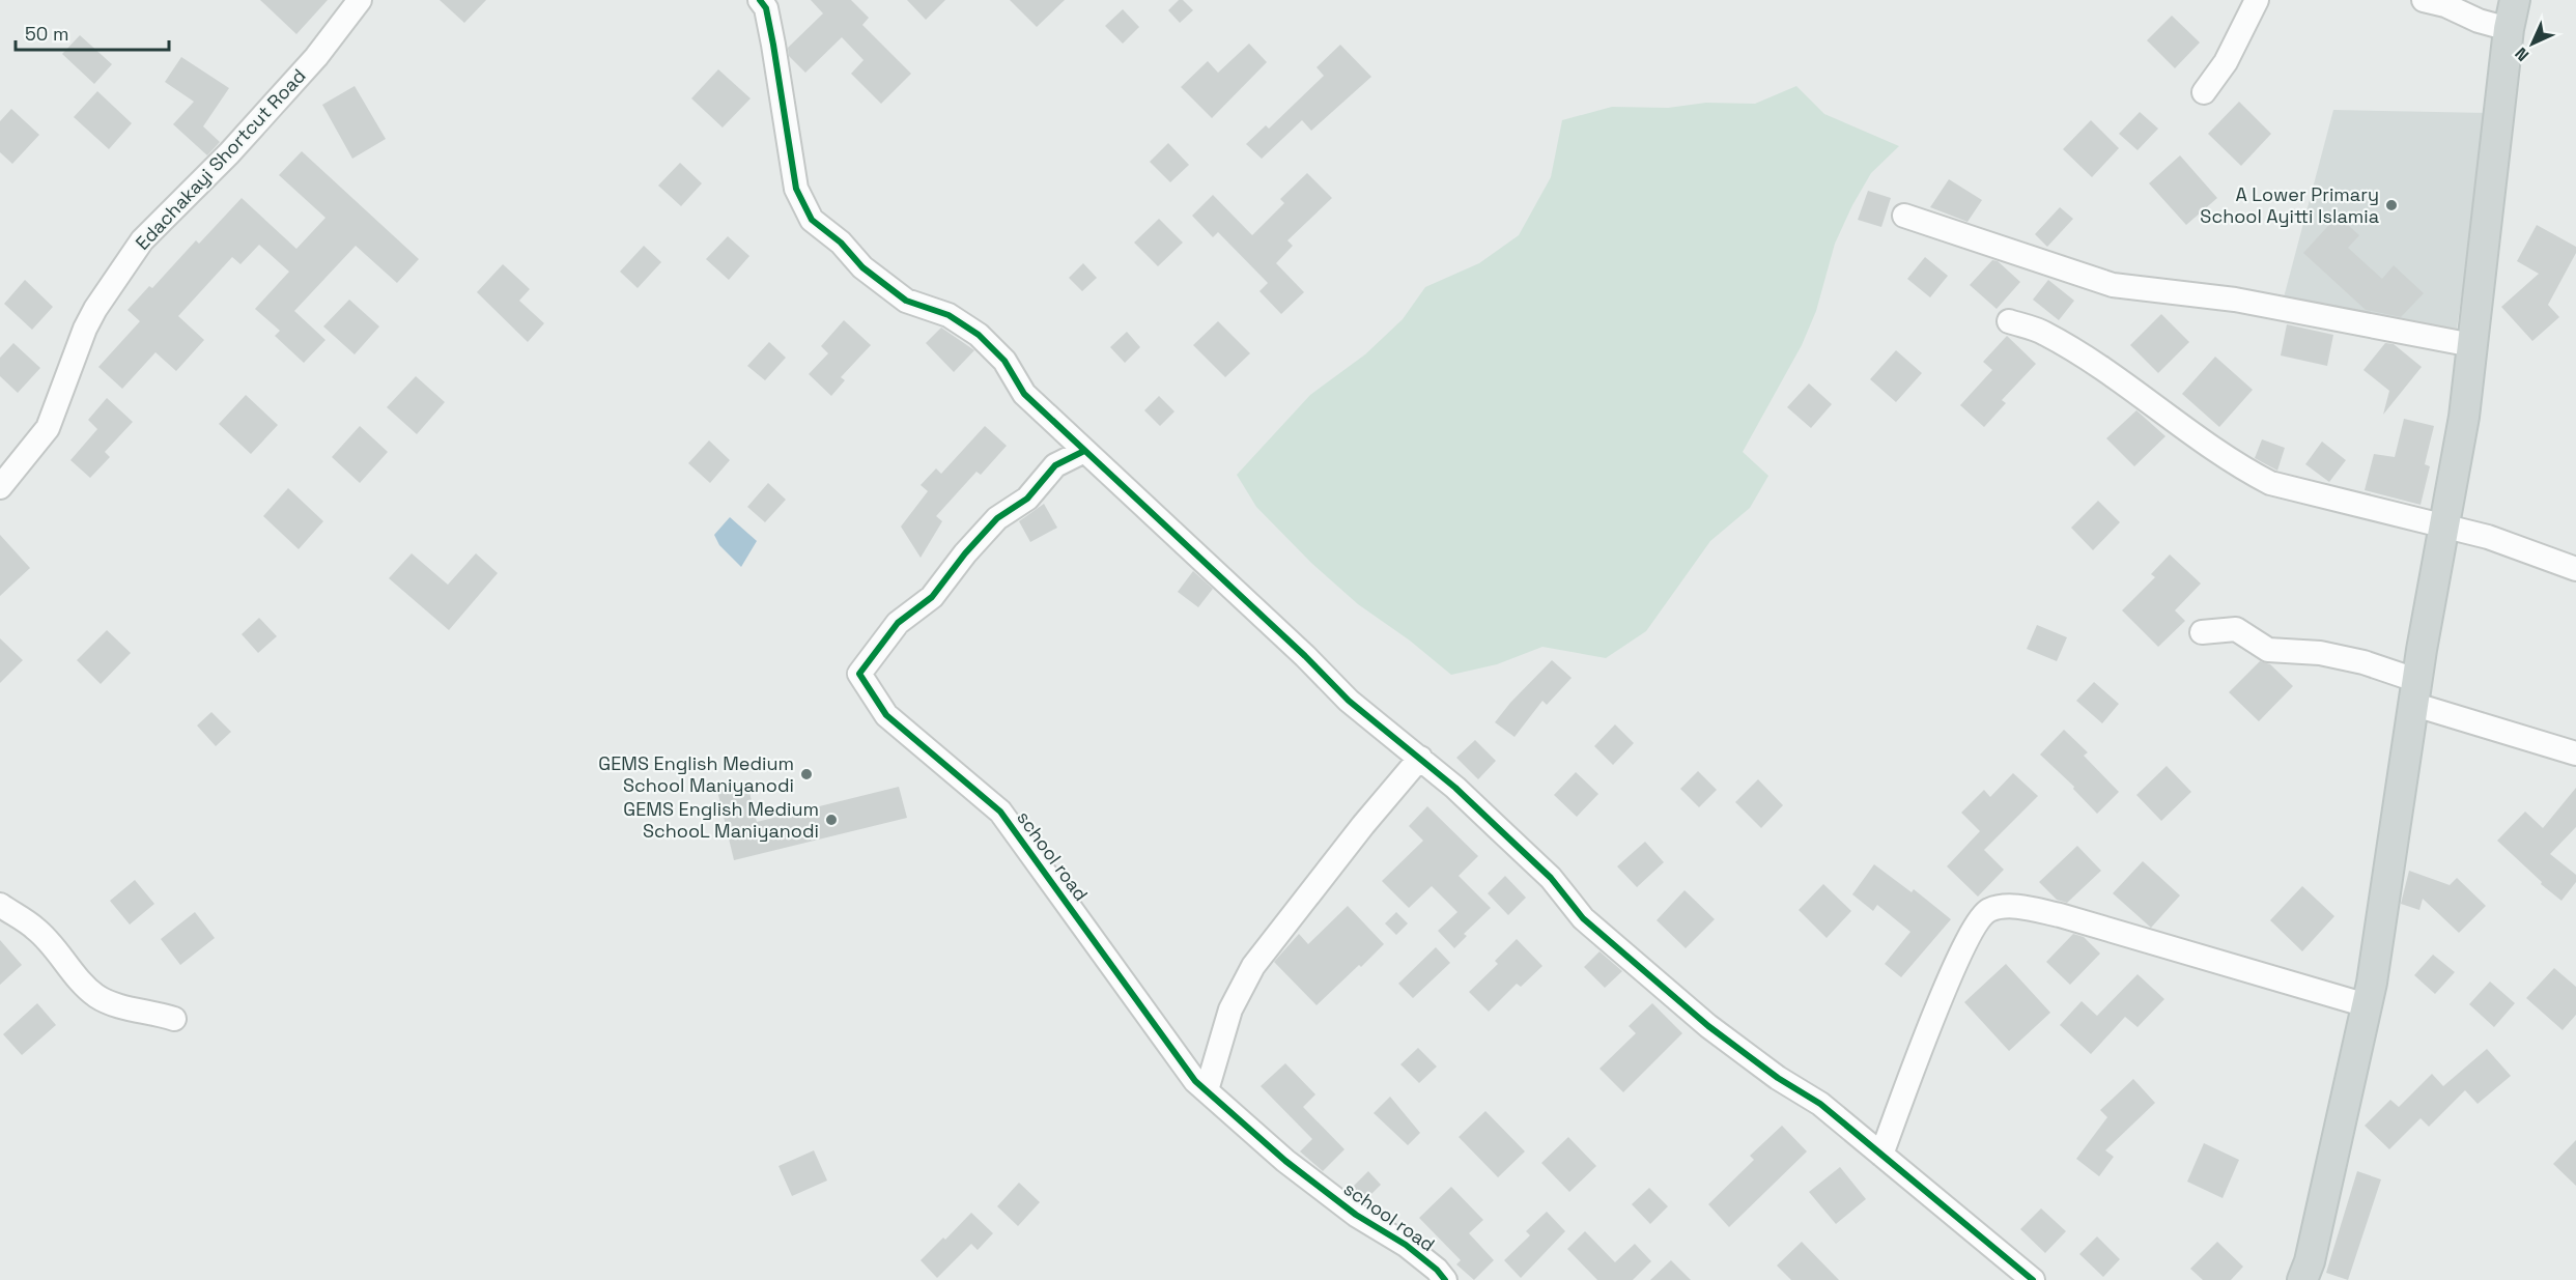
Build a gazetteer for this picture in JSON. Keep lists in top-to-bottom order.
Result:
{
  "streets": {
    "street": ["Edachakayi Shortcut Road", "school road"]
  },
  "places": ["A Lower Primary School Ayitti Islamia", "GEMS English Medium School Maniyanodi", "GEMS English Medium SchooL Maniyanodi"],
  "scale_bar": "50 m",
  "north": "bottom left"
}
